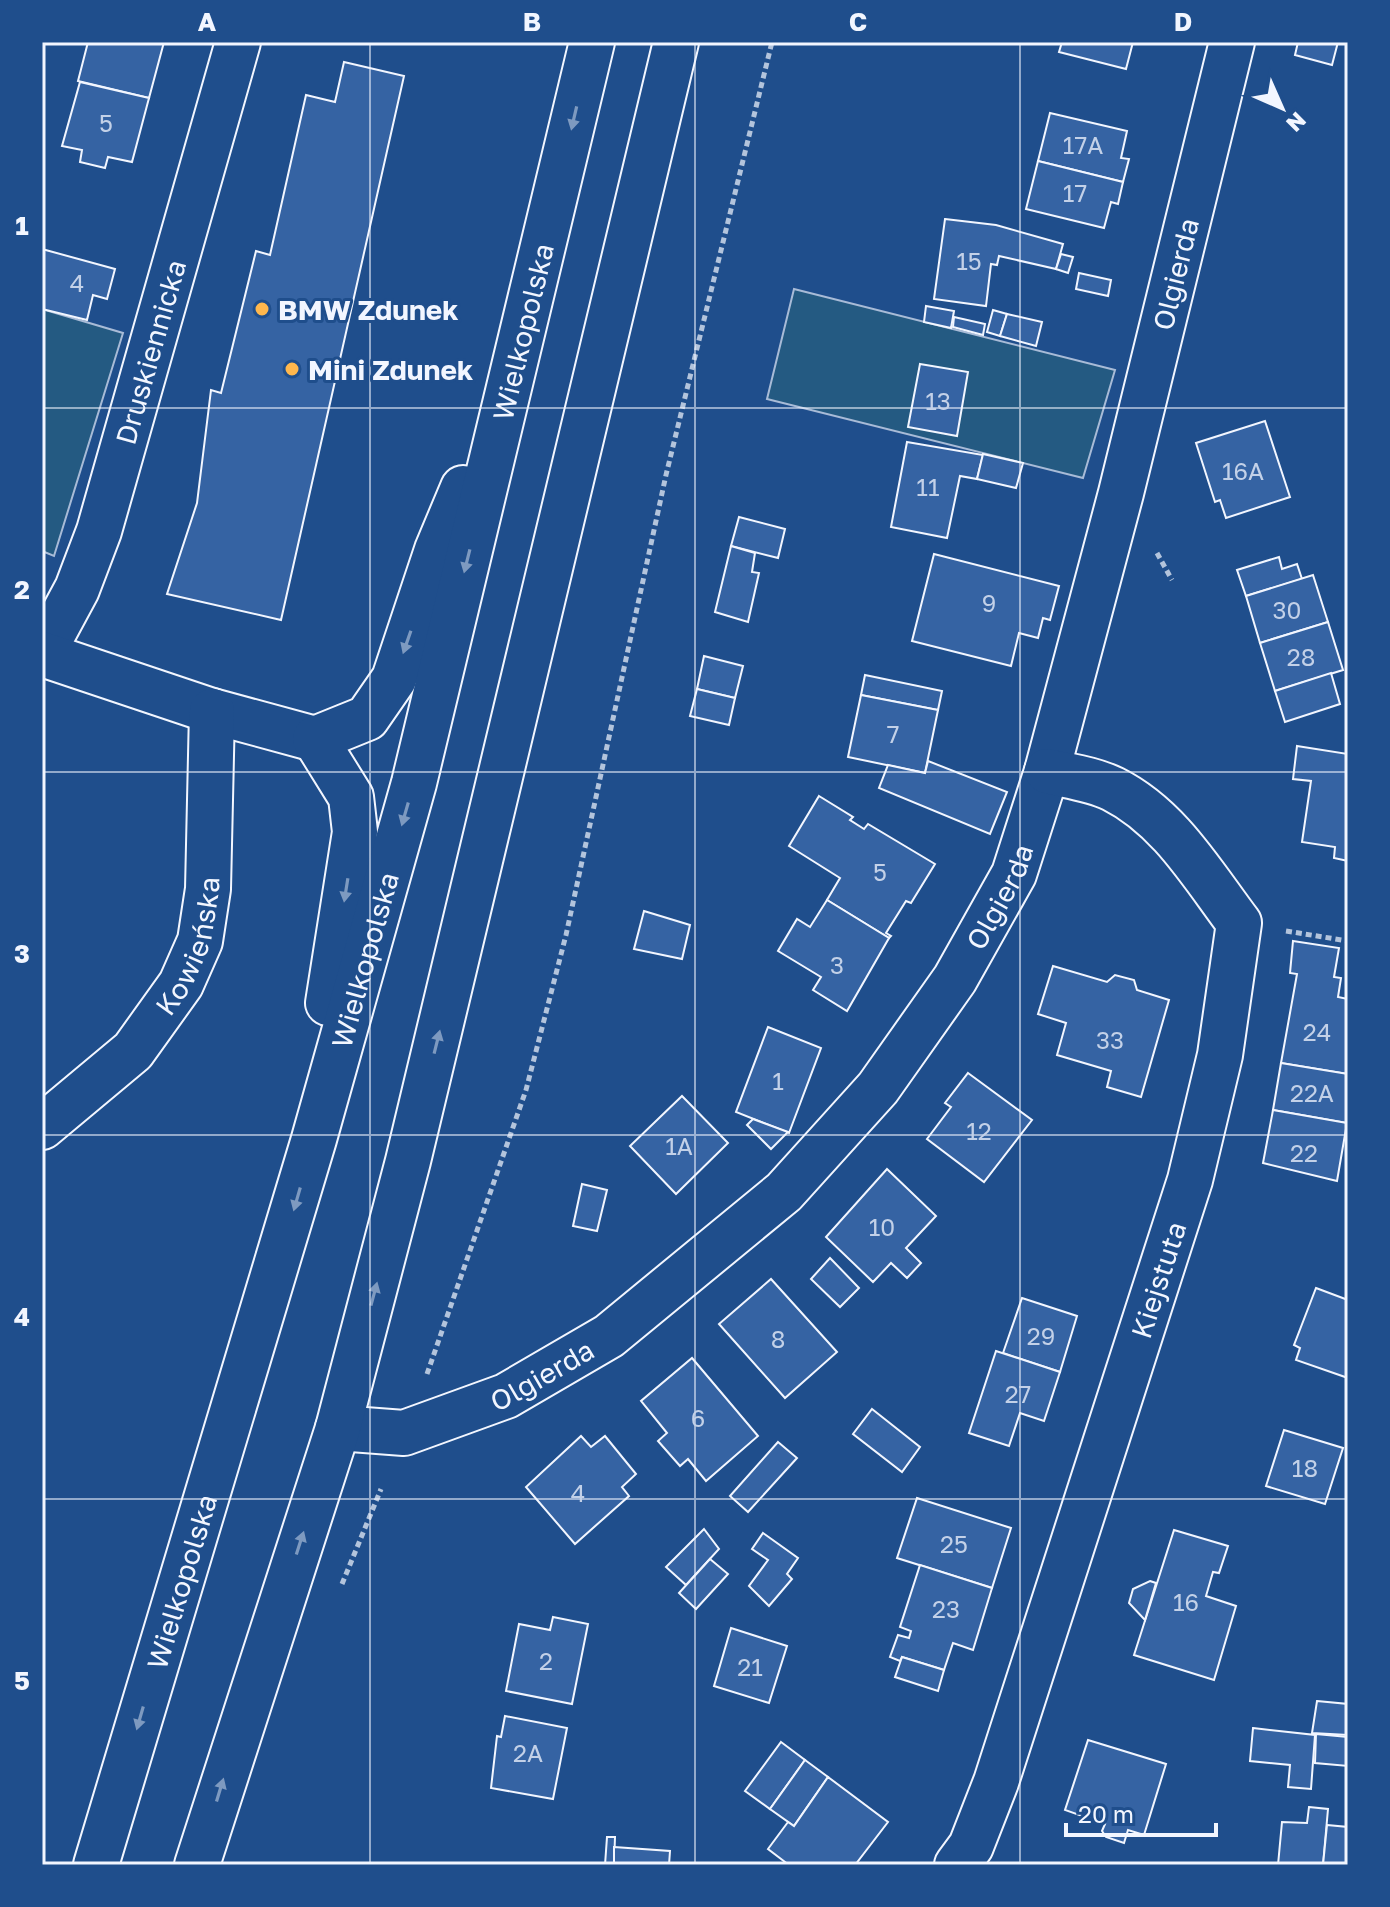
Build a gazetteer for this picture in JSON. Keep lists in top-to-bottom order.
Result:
{
  "streets": {
    "main road": [
      "Olgierda",
      "Wielkopolska",
      "Druskiennicka",
      "Kowieńska",
      "Kiejstuta"
    ]
  },
  "places": ["BMW Zdunek", "Mini Zdunek"],
  "house_numbers": [
    "5",
    "17A",
    "17",
    "15",
    "4",
    "13",
    "16A",
    "11",
    "9",
    "30",
    "28",
    "7",
    "5",
    "3",
    "24",
    "33",
    "1",
    "22A",
    "12",
    "1A",
    "22",
    "10",
    "29",
    "8",
    "27",
    "6",
    "18",
    "4",
    "25",
    "16",
    "23",
    "2",
    "21",
    "2A"
  ],
  "scale_bar": "20 m",
  "north": "bottom right",
  "grid": {
    "columns": [
      "A",
      "B",
      "C",
      "D"
    ],
    "rows": [
      "1",
      "2",
      "3",
      "4",
      "5"
    ]
  }
}
